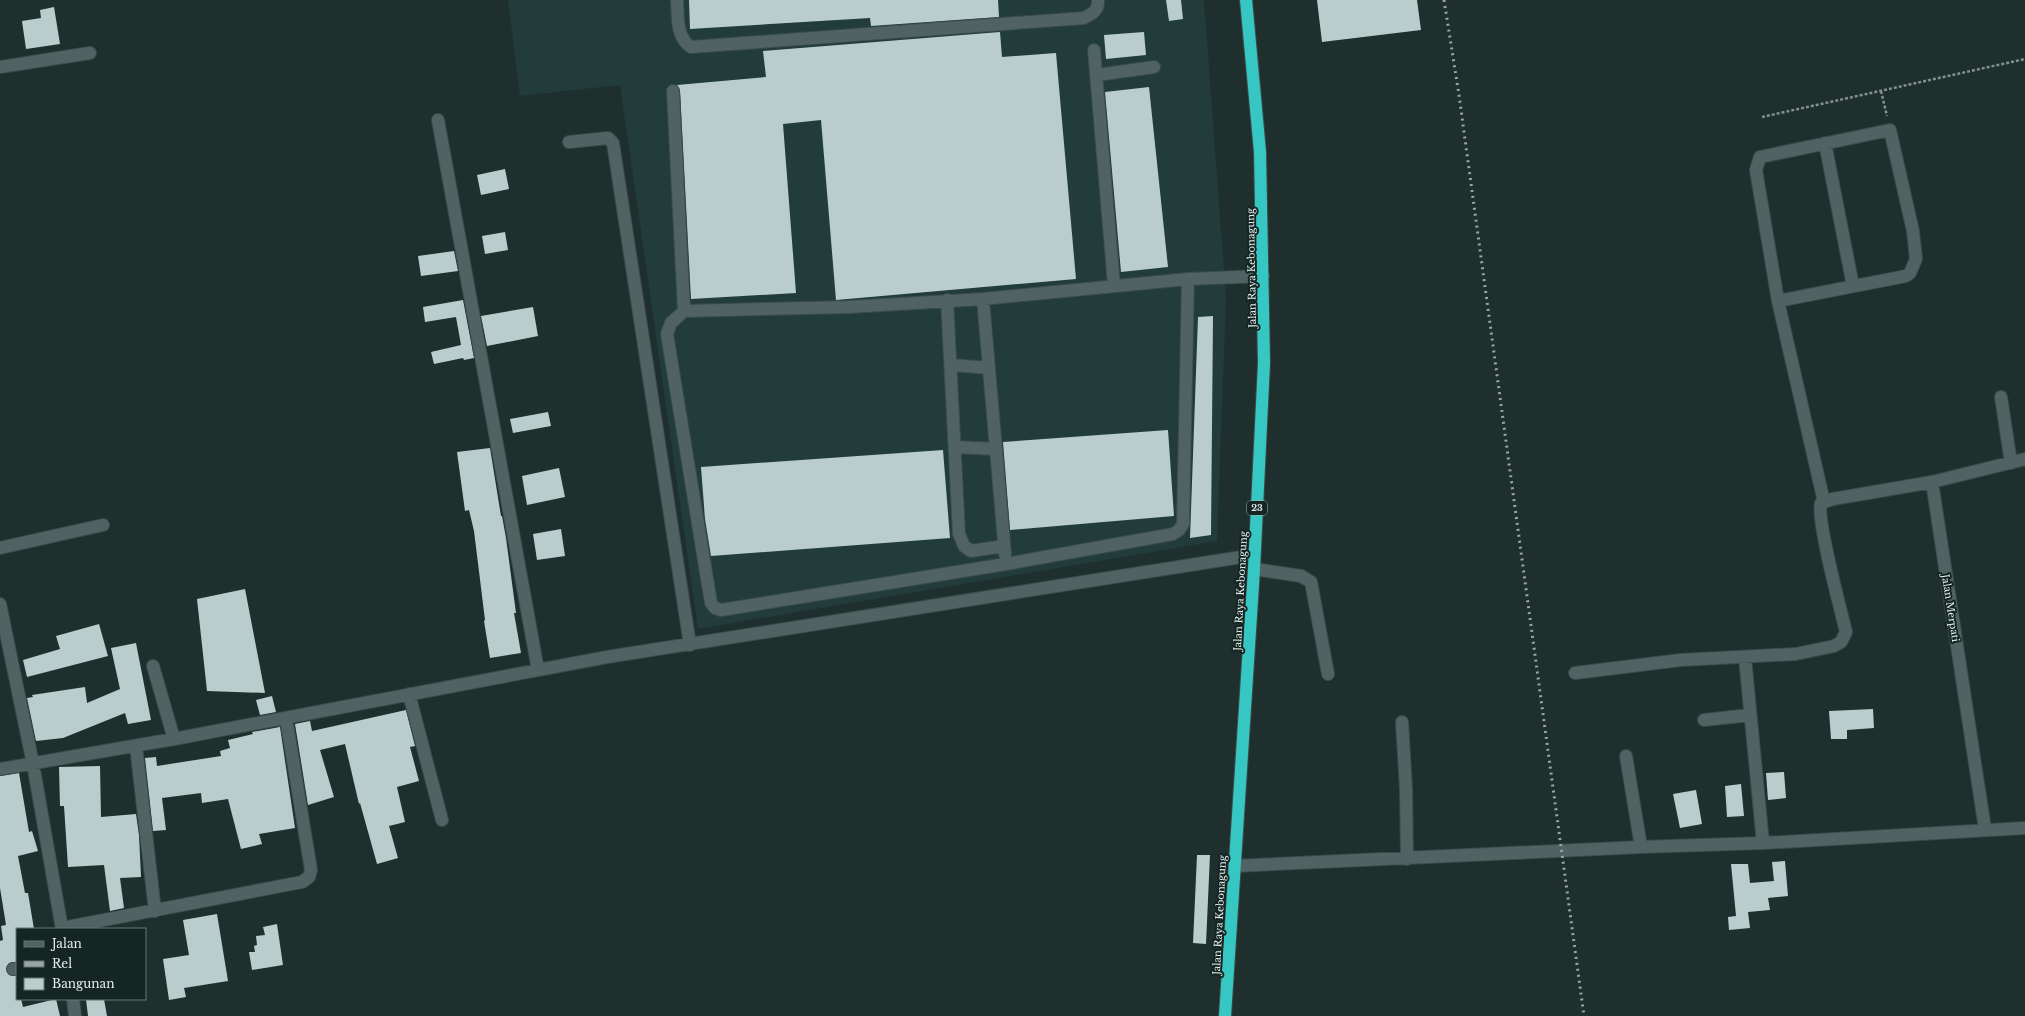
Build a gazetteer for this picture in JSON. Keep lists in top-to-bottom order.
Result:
{
  "streets": {
    "highway": ["Jalan Raya Kebonagung", "23"],
    "street": ["Jalan Merpati"]
  },
  "legend": ["Jalan", "Rel", "Bangunan"]
}
